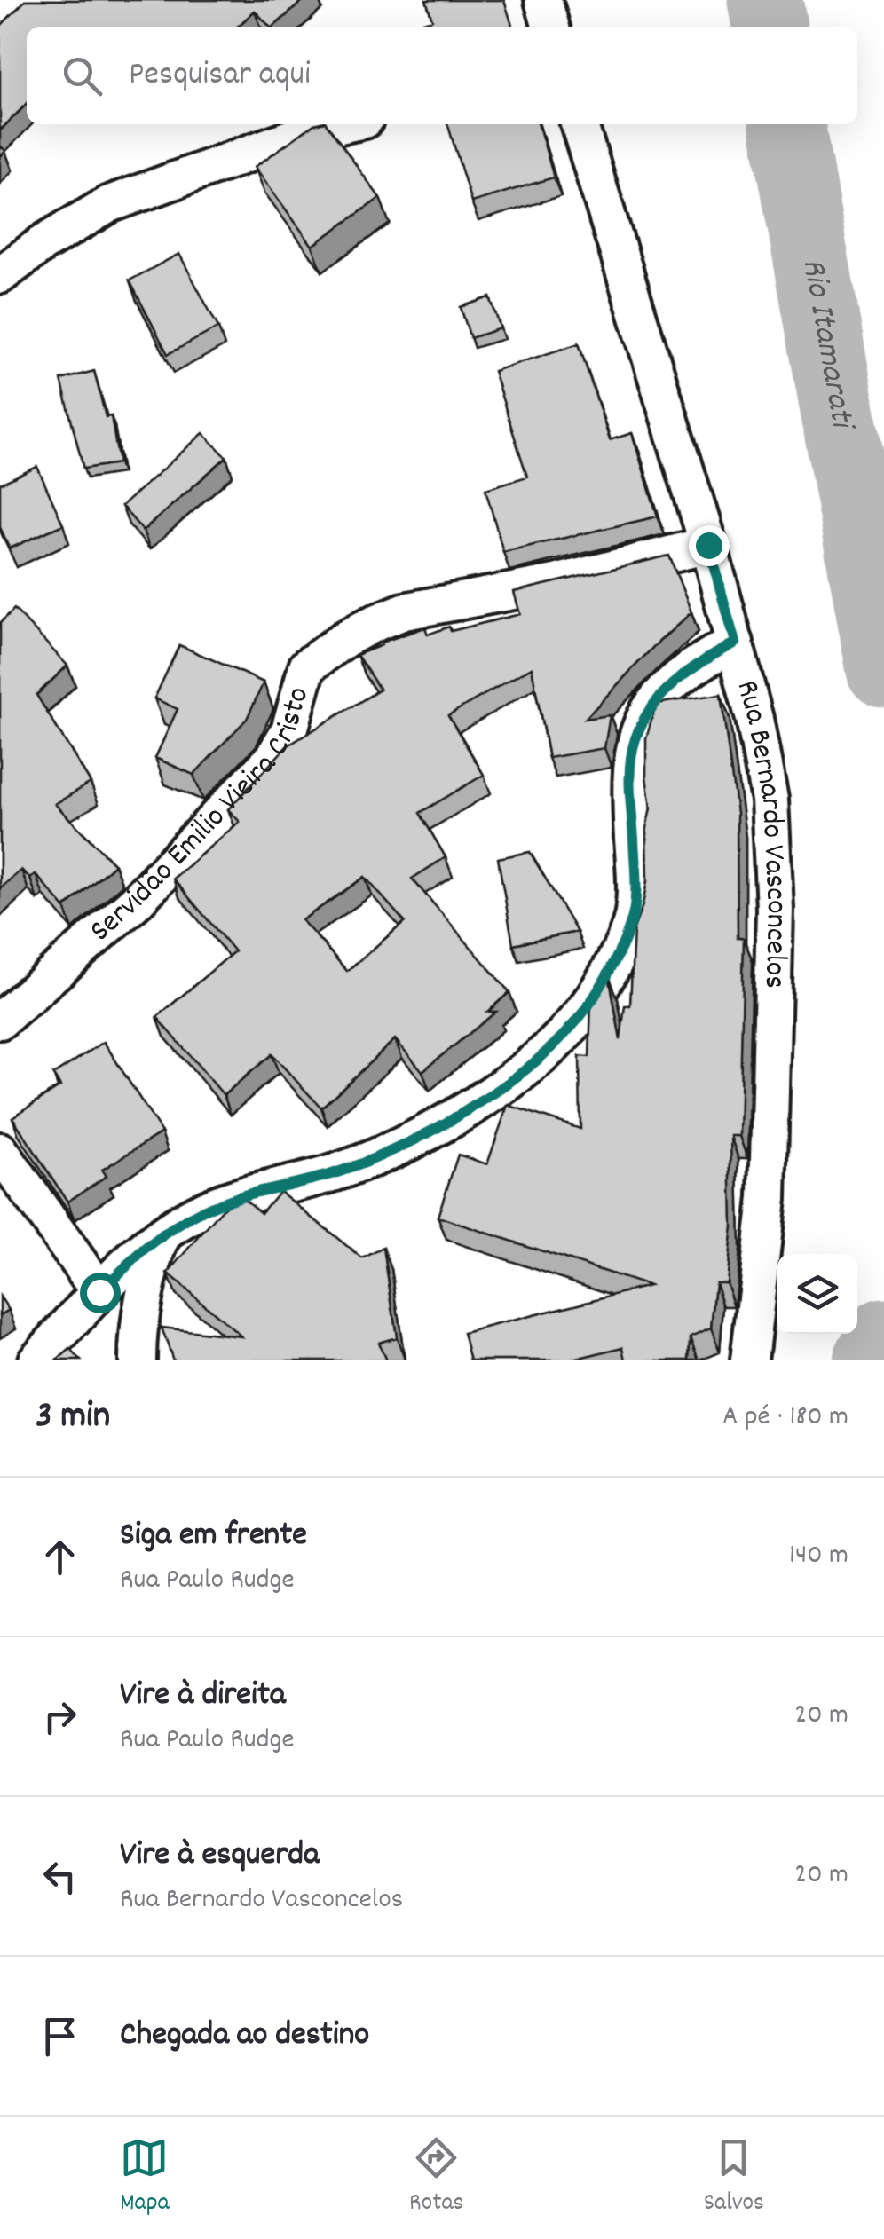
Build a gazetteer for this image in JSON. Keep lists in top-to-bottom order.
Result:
{
  "streets": {
    "street": ["Servidão Emilio Vieira Cristo", "Rua Bernardo Vasconcelos"]
  },
  "crossings": [
    ["Servidão Emilio Vieira Cristo", "Rua Bernardo Vasconcelos"]
  ],
  "water": ["Rio Itamarati"],
  "page": {
    "search": "Pesquisar aqui",
    "heading": ["3 min", "A pé · 180 m"],
    "list": [
      ["Siga em frente", "Rua Paulo Rudge", "140 m"],
      ["Vire à direita", "Rua Paulo Rudge", "20 m"],
      ["Vire à esquerda", "Rua Bernardo Vasconcelos", "20 m"],
      "Chegada ao destino"
    ],
    "nav": ["Mapa", "Rotas", "Salvos"]
  }
}
